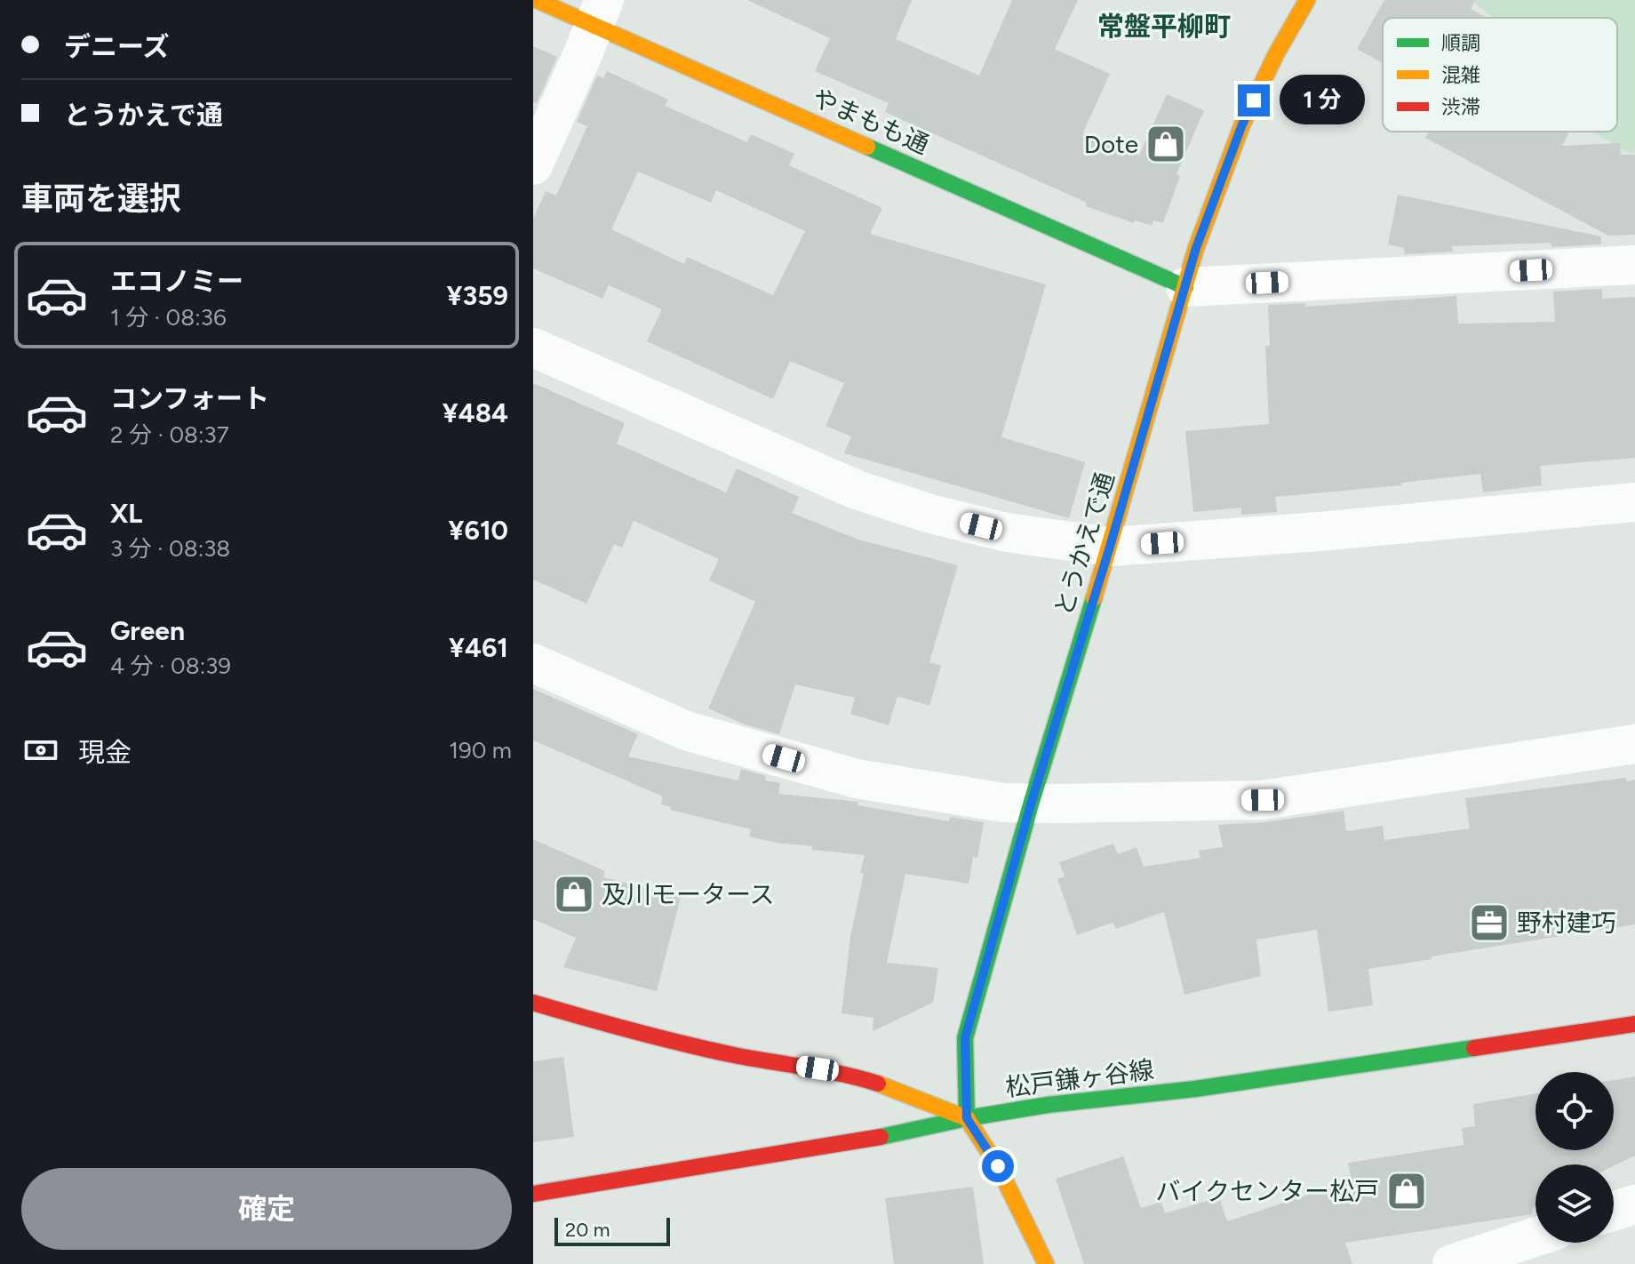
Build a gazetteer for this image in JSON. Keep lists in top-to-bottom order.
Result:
{
  "streets": {
    "street": ["やまもも通", "とうかえで通", "松戸鎌ヶ谷線"]
  },
  "crossings": [
    ["やまもも通", "とうかえで通"],
    ["とうかえで通", "松戸鎌ヶ谷線"]
  ],
  "districts": ["常盤平柳町"],
  "places": {
    "shop": ["Dote", "及川モータース", "バイクセンター松戸"],
    "office": ["野村建巧"]
  },
  "legend": ["順調", "混雑", "渋滞"],
  "scale_bar": "20 m",
  "page": {
    "banner": ["デニーズ", "とうかえで通"],
    "bubble": "1 分",
    "heading": "車両を選択",
    "list": [
      {
        "name": "エコノミー",
        "note": "1 分 · 08:36",
        "value": "¥359"
      },
      {
        "name": "コンフォート",
        "note": "2 分 · 08:37",
        "value": "¥484"
      },
      {
        "name": "XL",
        "note": "3 分 · 08:38",
        "value": "¥610"
      },
      {
        "name": "Green",
        "note": "4 分 · 08:39",
        "value": "¥461"
      }
    ],
    "pay": ["現金", "190 m"],
    "buttons": "確定",
    "scale": "20 m"
  }
}
